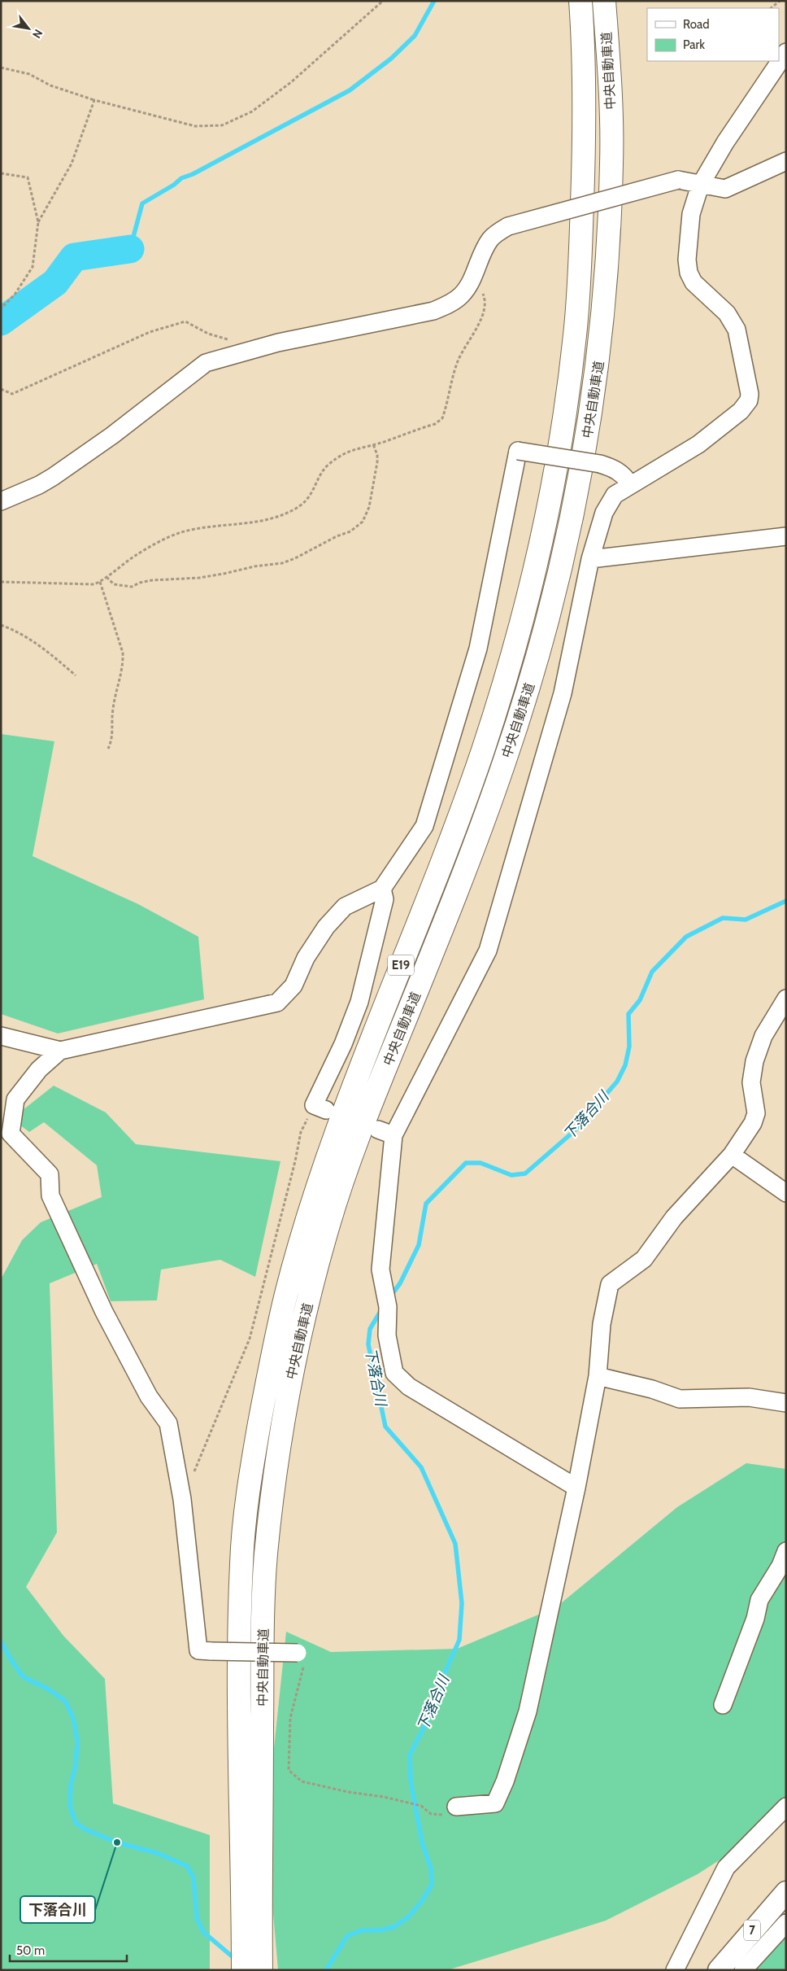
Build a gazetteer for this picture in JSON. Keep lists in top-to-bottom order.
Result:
{
  "streets": {
    "highway": ["中央自動車道", "E19"],
    "main road": ["7"]
  },
  "water": ["下落合川"],
  "places": ["下落合川"],
  "legend": ["Road", "Park"],
  "scale_bar": "50 m",
  "north": "bottom right"
}
